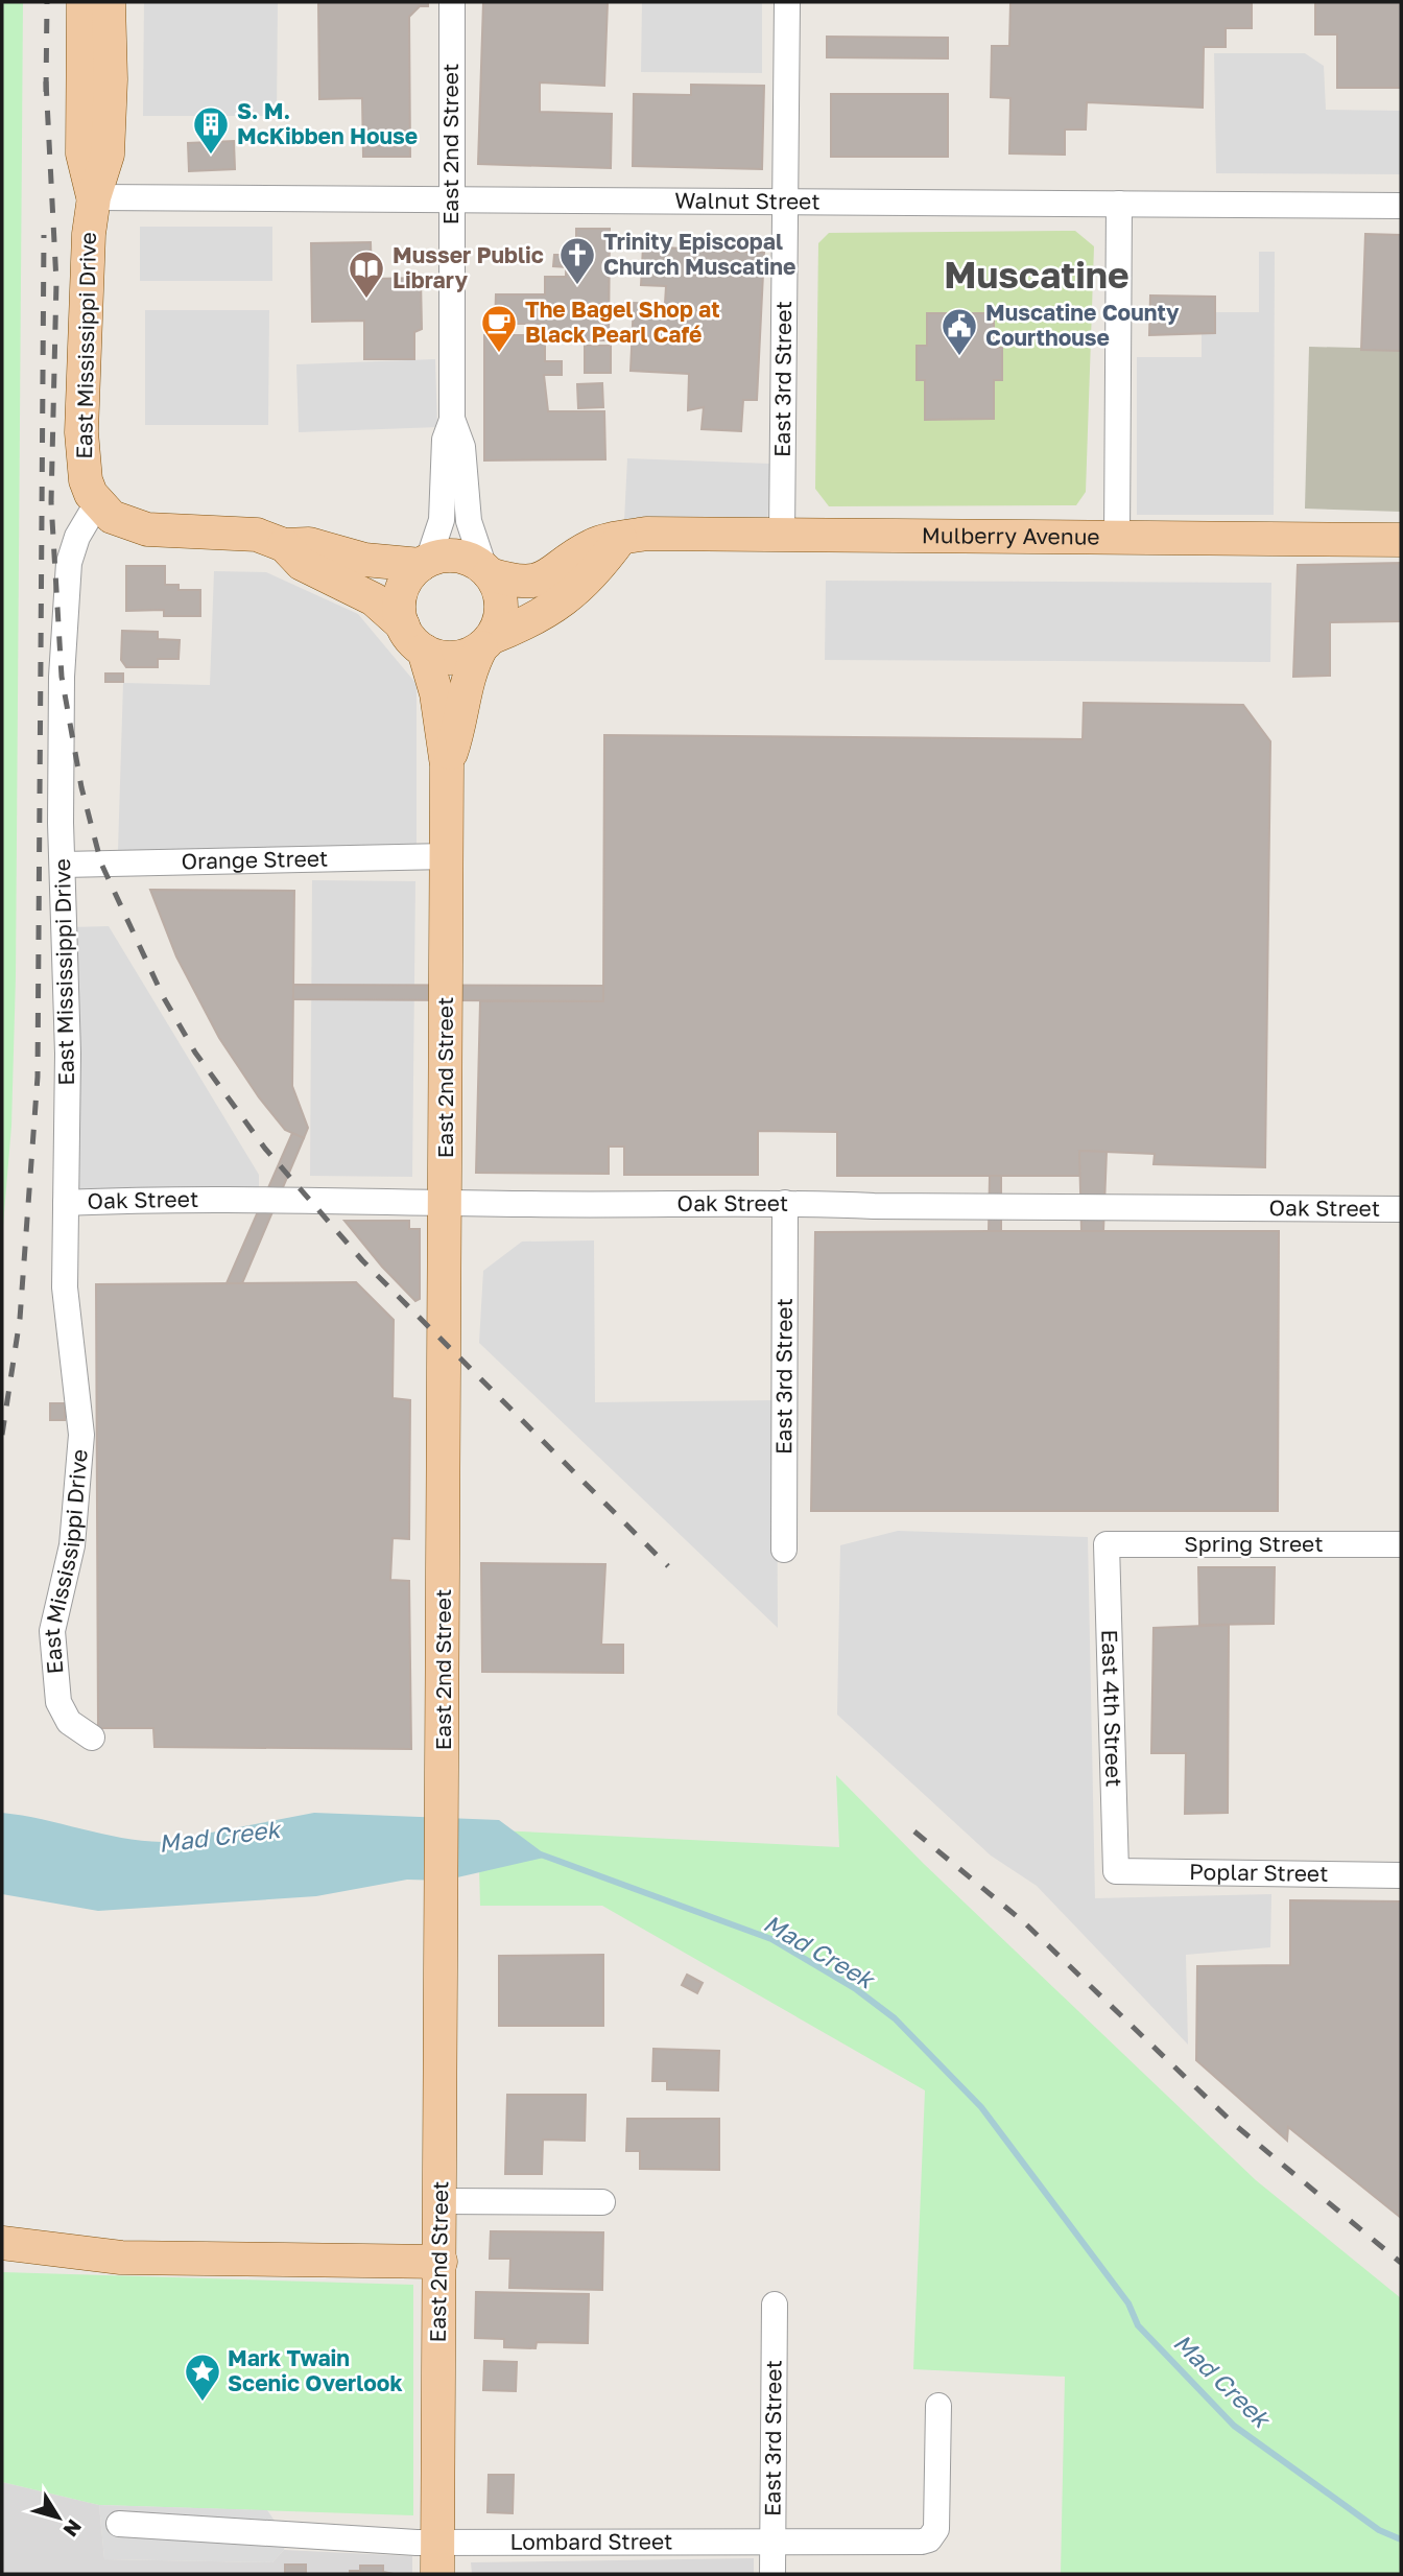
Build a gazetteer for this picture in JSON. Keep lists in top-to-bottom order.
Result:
{
  "streets": {
    "main road": ["East 2nd Street", "East Mississippi Drive", "Mulberry Avenue"],
    "street": [
      "Walnut Street",
      "East 3rd Street",
      "Orange Street",
      "Oak Street",
      "Spring Street",
      "East 4th Street",
      "Poplar Street",
      "Lombard Street"
    ]
  },
  "crossings": [
    ["East 2nd Street", "Walnut Street"],
    ["East 2nd Street", "Mulberry Avenue"],
    ["East 2nd Street", "Orange Street"],
    ["East 2nd Street", "Oak Street"],
    ["East 2nd Street", "Lombard Street"],
    ["Walnut Street", "East Mississippi Drive"],
    ["Walnut Street", "East 3rd Street"],
    ["East Mississippi Drive", "Orange Street"],
    ["East Mississippi Drive", "Oak Street"],
    ["East 3rd Street", "Mulberry Avenue"],
    ["East 3rd Street", "Oak Street"],
    ["East 3rd Street", "Lombard Street"],
    ["Spring Street", "East 4th Street"],
    ["East 4th Street", "Poplar Street"]
  ],
  "districts": ["Muscatine"],
  "water": ["Mad Creek"],
  "places": {
    "building": ["S. M. McKibben House"],
    "church": ["Trinity Episcopal Church Muscatine"],
    "library": ["Musser Public Library"],
    "cafe": ["The Bagel Shop at Black Pearl Café"],
    "public building": ["Muscatine County Courthouse"],
    "place": ["Mark Twain Scenic Overlook"]
  },
  "north": "bottom right"
}
